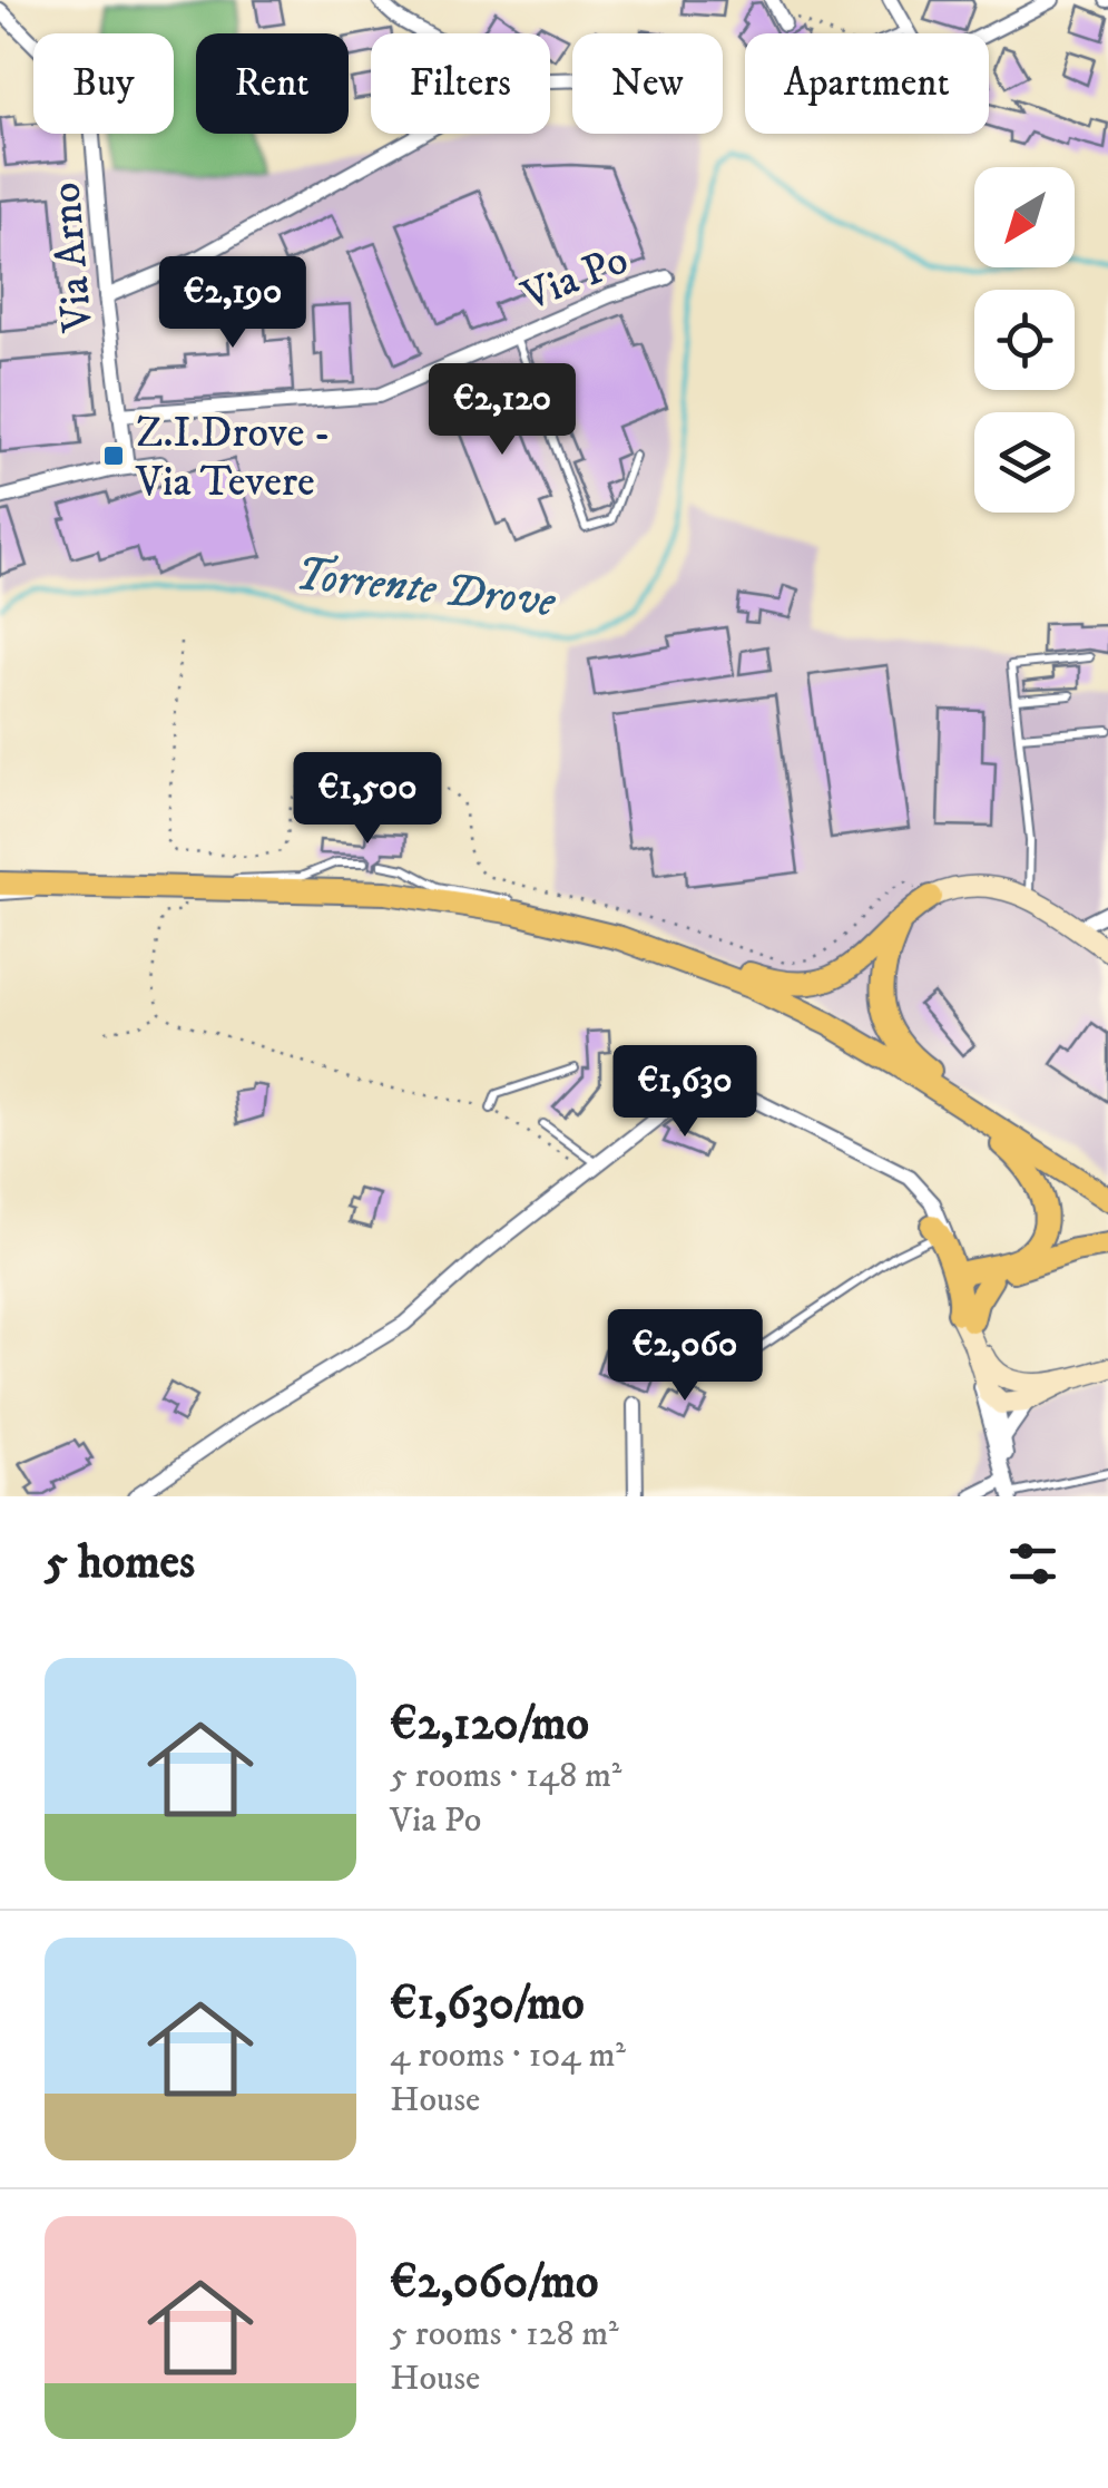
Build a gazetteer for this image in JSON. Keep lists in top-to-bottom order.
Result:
{
  "streets": {
    "street": ["Via Arno", "Via Po"]
  },
  "crossings": [
    ["Via Arno", "Via Po"]
  ],
  "water": ["Torrente Drove"],
  "places": {
    "transit": ["Z.I.Drove - Via Tevere"]
  },
  "north": "bottom left",
  "page": {
    "chip": [
      "Buy",
      "Rent",
      "Filters",
      "New",
      "Apartment"
    ],
    "price": [
      "€2,190",
      "€2,120",
      "€1,500",
      "€1,630",
      "€2,060"
    ],
    "heading": "5 homes",
    "list": [
      {
        "name": "€2,120/mo",
        "note": "5 rooms · 148 m² · Via Po"
      },
      {
        "name": "€1,630/mo",
        "note": "4 rooms · 104 m² · House"
      },
      {
        "name": "€2,060/mo",
        "note": "5 rooms · 128 m² · House"
      }
    ]
  }
}
